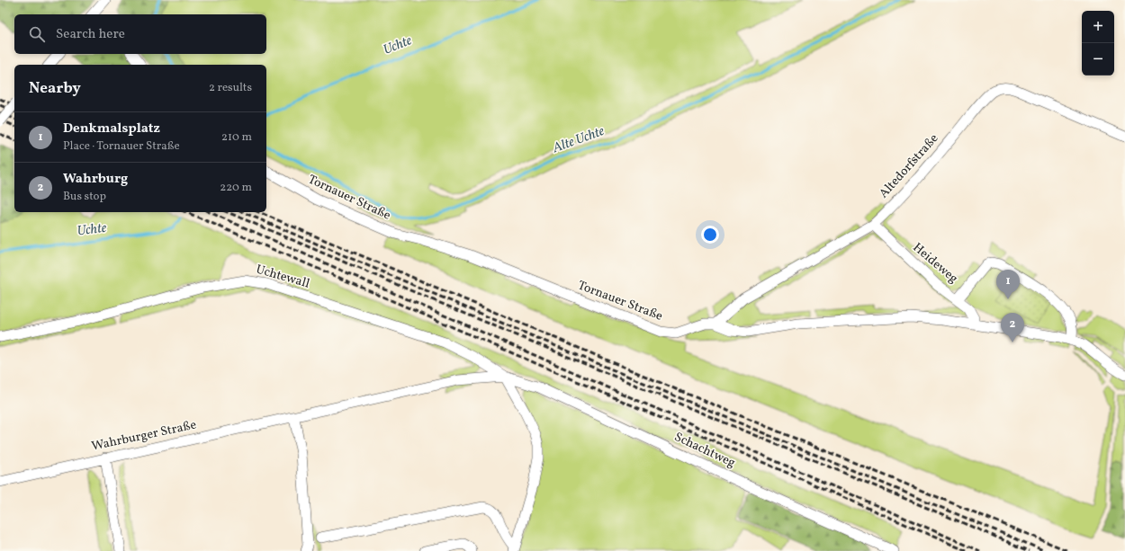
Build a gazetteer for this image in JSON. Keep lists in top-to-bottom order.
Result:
{
  "streets": {
    "street": [
      "Altedorfstraße",
      "Tornauer Straße",
      "Heideweg",
      "Uchtewall",
      "Wahrburger Straße",
      "Schachtweg"
    ]
  },
  "crossings": [
    ["Altedorfstraße", "Tornauer Straße"],
    ["Altedorfstraße", "Heideweg"],
    ["Tornauer Straße", "Heideweg"],
    ["Uchtewall", "Wahrburger Straße"],
    ["Uchtewall", "Schachtweg"],
    ["Wahrburger Straße", "Schachtweg"]
  ],
  "water": ["Uchte", "Alte Uchte"],
  "page": {
    "map_buttons": ["+", "−"],
    "search": "Search here",
    "heading": ["Nearby", "2 results"],
    "list": [
      {
        "mark": "1",
        "name": "Denkmalsplatz",
        "note": "Place · Tornauer Straße",
        "value": "210 m"
      },
      {
        "mark": "2",
        "name": "Wahrburg",
        "note": "Bus stop",
        "value": "220 m"
      }
    ],
    "pins": ["1", "2"]
  }
}
